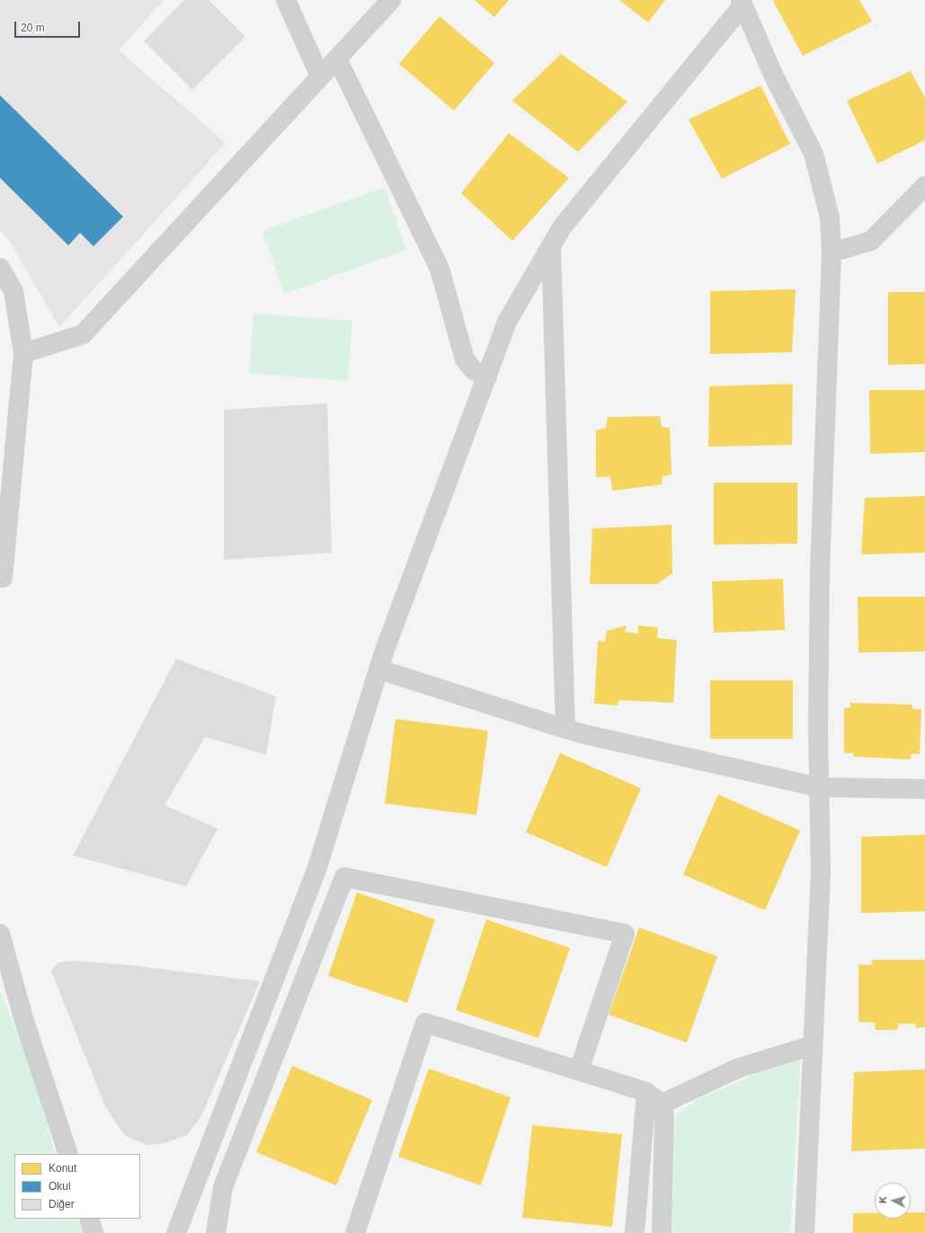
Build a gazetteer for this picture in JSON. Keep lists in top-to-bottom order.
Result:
{
  "legend": ["Konut", "Okul", "Diğer"],
  "scale_bar": "20 m",
  "north": "left"
}
